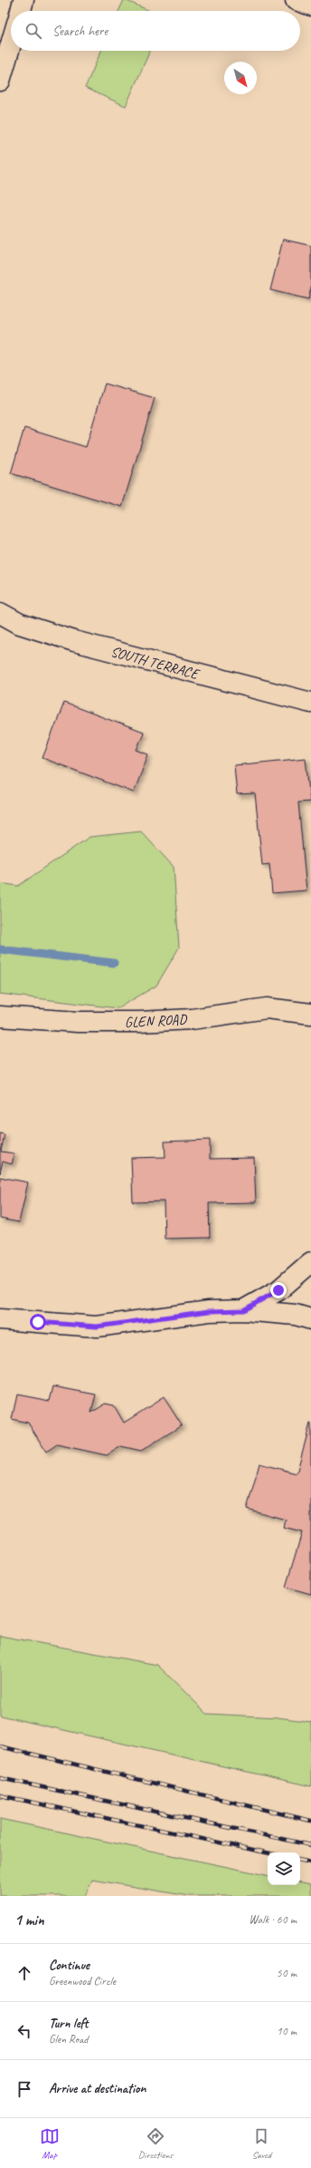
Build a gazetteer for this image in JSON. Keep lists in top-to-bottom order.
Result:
{
  "streets": {
    "street": ["SOUTH TERRACE", "GLEN ROAD"]
  },
  "north": "bottom right",
  "page": {
    "search": "Search here",
    "heading": ["1 min", "Walk · 60 m"],
    "list": [
      ["Continue", "Greenwood Circle", "50 m"],
      ["Turn left", "Glen Road", "10 m"],
      "Arrive at destination"
    ],
    "nav": ["Map", "Directions", "Saved"]
  }
}
